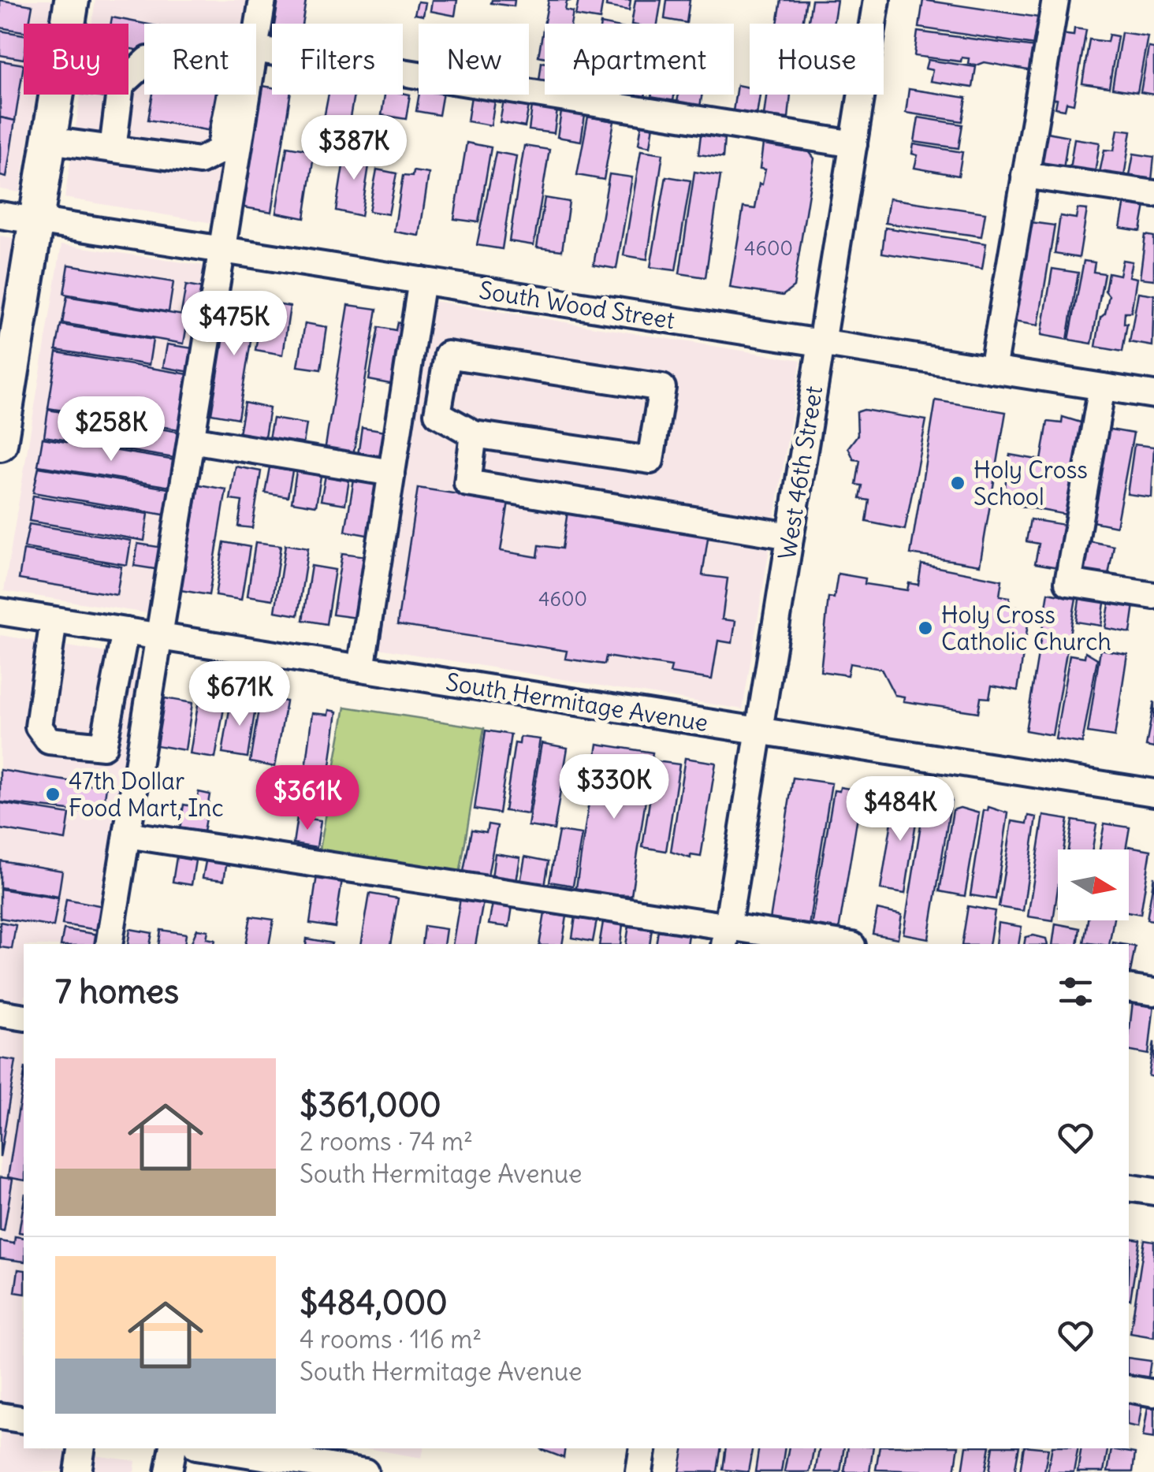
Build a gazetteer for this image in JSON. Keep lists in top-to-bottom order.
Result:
{
  "streets": {
    "street": ["South Wood Street", "West 46th Street", "South Hermitage Avenue"]
  },
  "crossings": [
    ["South Wood Street", "West 46th Street"],
    ["West 46th Street", "South Hermitage Avenue"]
  ],
  "places": ["Holy Cross School", "Holy Cross Catholic Church", "47th Dollar Food Mart, Inc"],
  "house_numbers": ["4600", "4600"],
  "north": "right",
  "page": {
    "chip": [
      "Buy",
      "Rent",
      "Filters",
      "New",
      "Apartment",
      "House"
    ],
    "price": [
      "$387K",
      "$475K",
      "$258K",
      "$671K",
      "$330K",
      "$361K",
      "$484K"
    ],
    "heading": "7 homes",
    "list": [
      {
        "name": "$361,000",
        "note": "2 rooms · 74 m² · South Hermitage Avenue"
      },
      {
        "name": "$484,000",
        "note": "4 rooms · 116 m² · South Hermitage Avenue"
      }
    ]
  }
}
